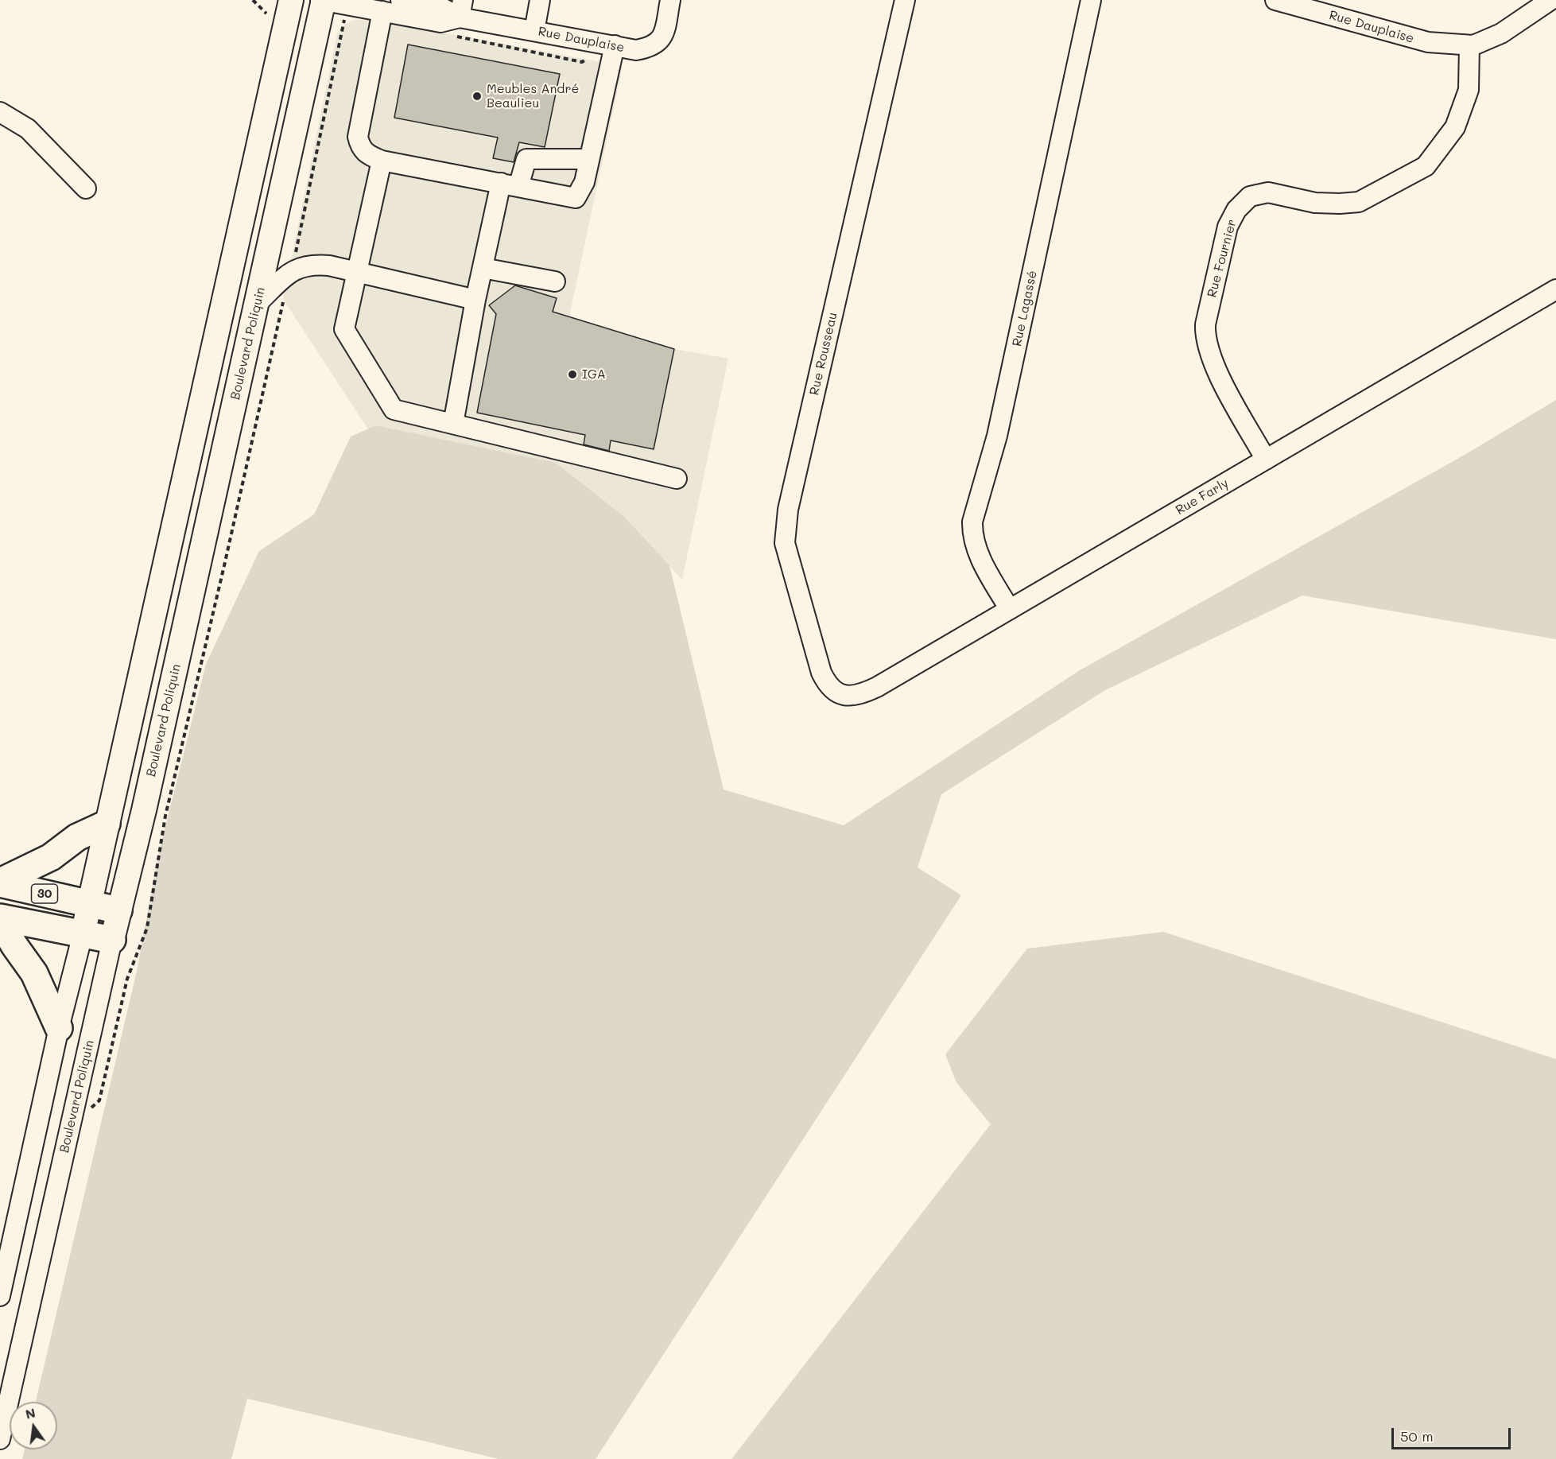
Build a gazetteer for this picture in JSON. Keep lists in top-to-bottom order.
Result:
{
  "streets": {
    "highway": ["30"],
    "main road": ["Boulevard Poliquin"],
    "street": [
      "Rue Dauplaise",
      "Rue Fournier",
      "Rue Lagassé",
      "Rue Rousseau",
      "Rue Farly"
    ]
  },
  "crossings": [
    ["Rue Dauplaise", "Rue Fournier"],
    ["Rue Dauplaise", "Boulevard Poliquin"],
    ["Rue Fournier", "Rue Farly"],
    ["Rue Lagassé", "Rue Farly"],
    ["Boulevard Poliquin", "30"],
    ["Rue Rousseau", "Rue Farly"]
  ],
  "places": ["Meubles André Beaulieu", "IGA"],
  "scale_bar": "50 m",
  "north": "top"
}
